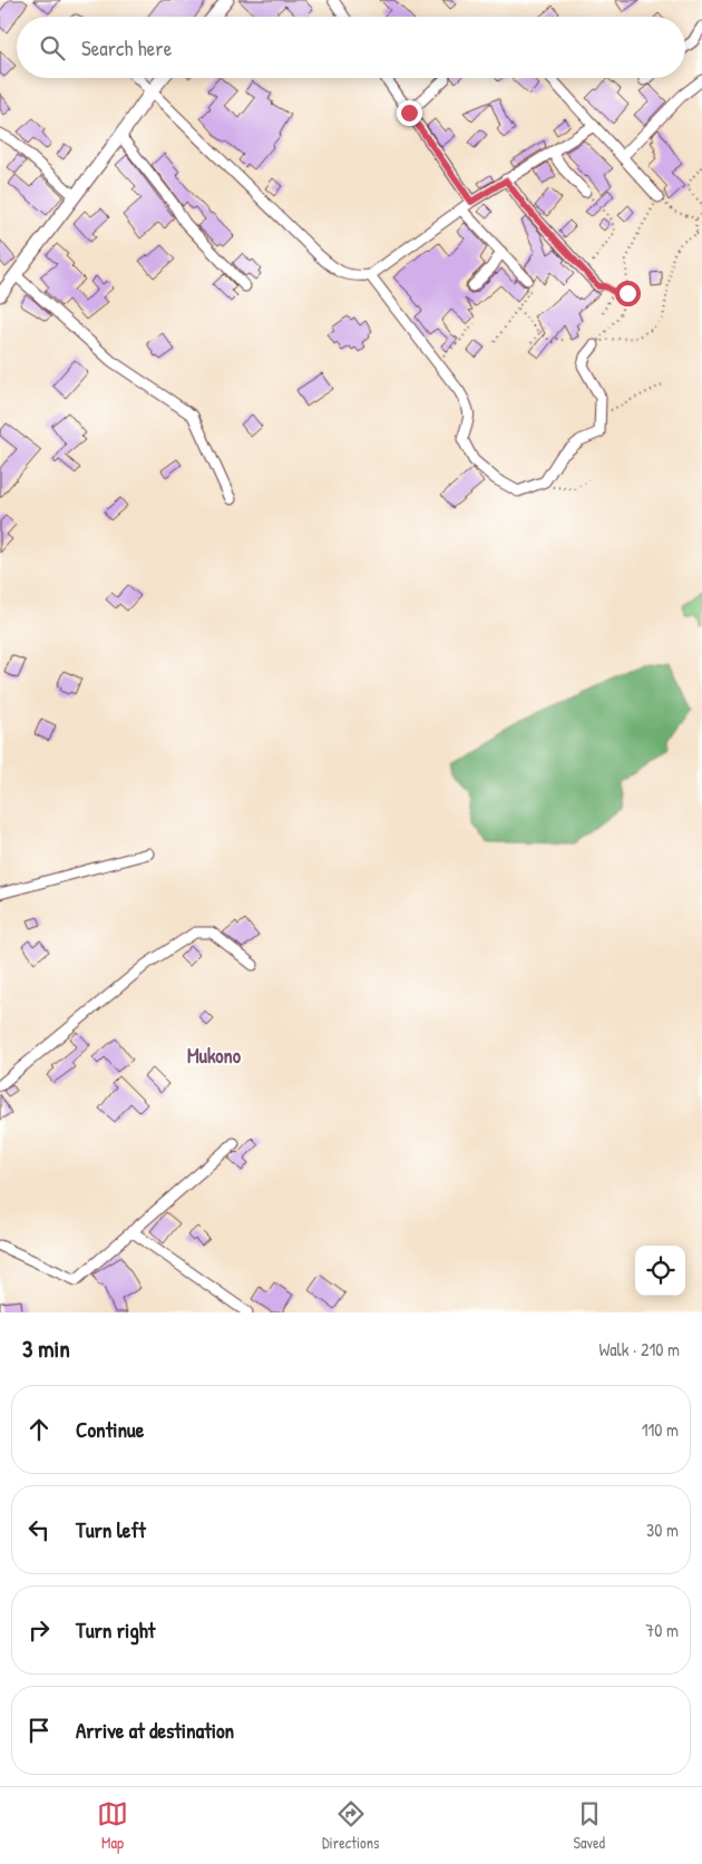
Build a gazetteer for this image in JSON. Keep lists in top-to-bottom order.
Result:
{
  "districts": ["Mukono"],
  "page": {
    "search": "Search here",
    "heading": ["3 min", "Walk · 210 m"],
    "list": [
      ["Continue", "110 m"],
      ["Turn left", "30 m"],
      ["Turn right", "70 m"],
      "Arrive at destination"
    ],
    "nav": ["Map", "Directions", "Saved"]
  }
}
